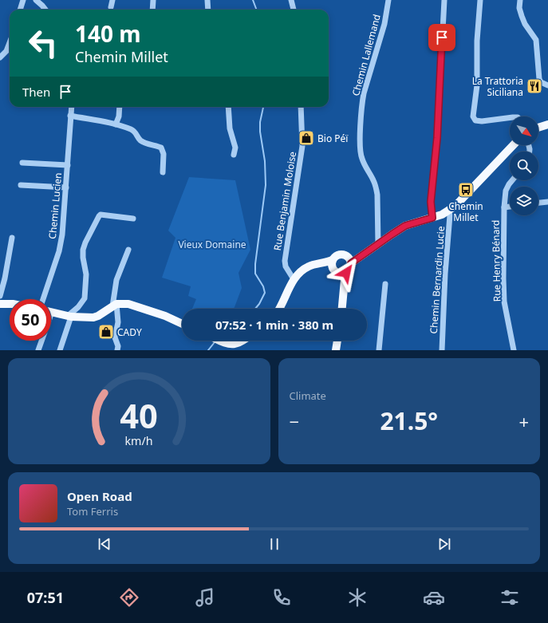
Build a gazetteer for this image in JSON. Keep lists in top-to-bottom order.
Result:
{
  "streets": {
    "street": [
      "Chemin Lallemand",
      "Rue Benjamin Moloise",
      "Chemin Lucien",
      "Rue Henry Bénard",
      "Chemin Bernardin Lucie"
    ]
  },
  "parks": ["Vieux Domaine"],
  "places": {
    "restaurant": ["La Trattoria Siciliana"],
    "shop": ["Bio Péï", "CADY"],
    "bus stop": ["Chemin Millet"]
  },
  "north": "bottom right",
  "page": {
    "turn": ["140 m", "Chemin Millet"],
    "then": "Then",
    "limit": "50",
    "trip": "07:52 · 1 min · 380 m",
    "tile": "Climate",
    "heat": ["−", "21.5°", "+"],
    "song": ["Open Road", "Tom Ferris"],
    "tabs": "07:51",
    "gauge": ["40", "km/h"]
  }
}
